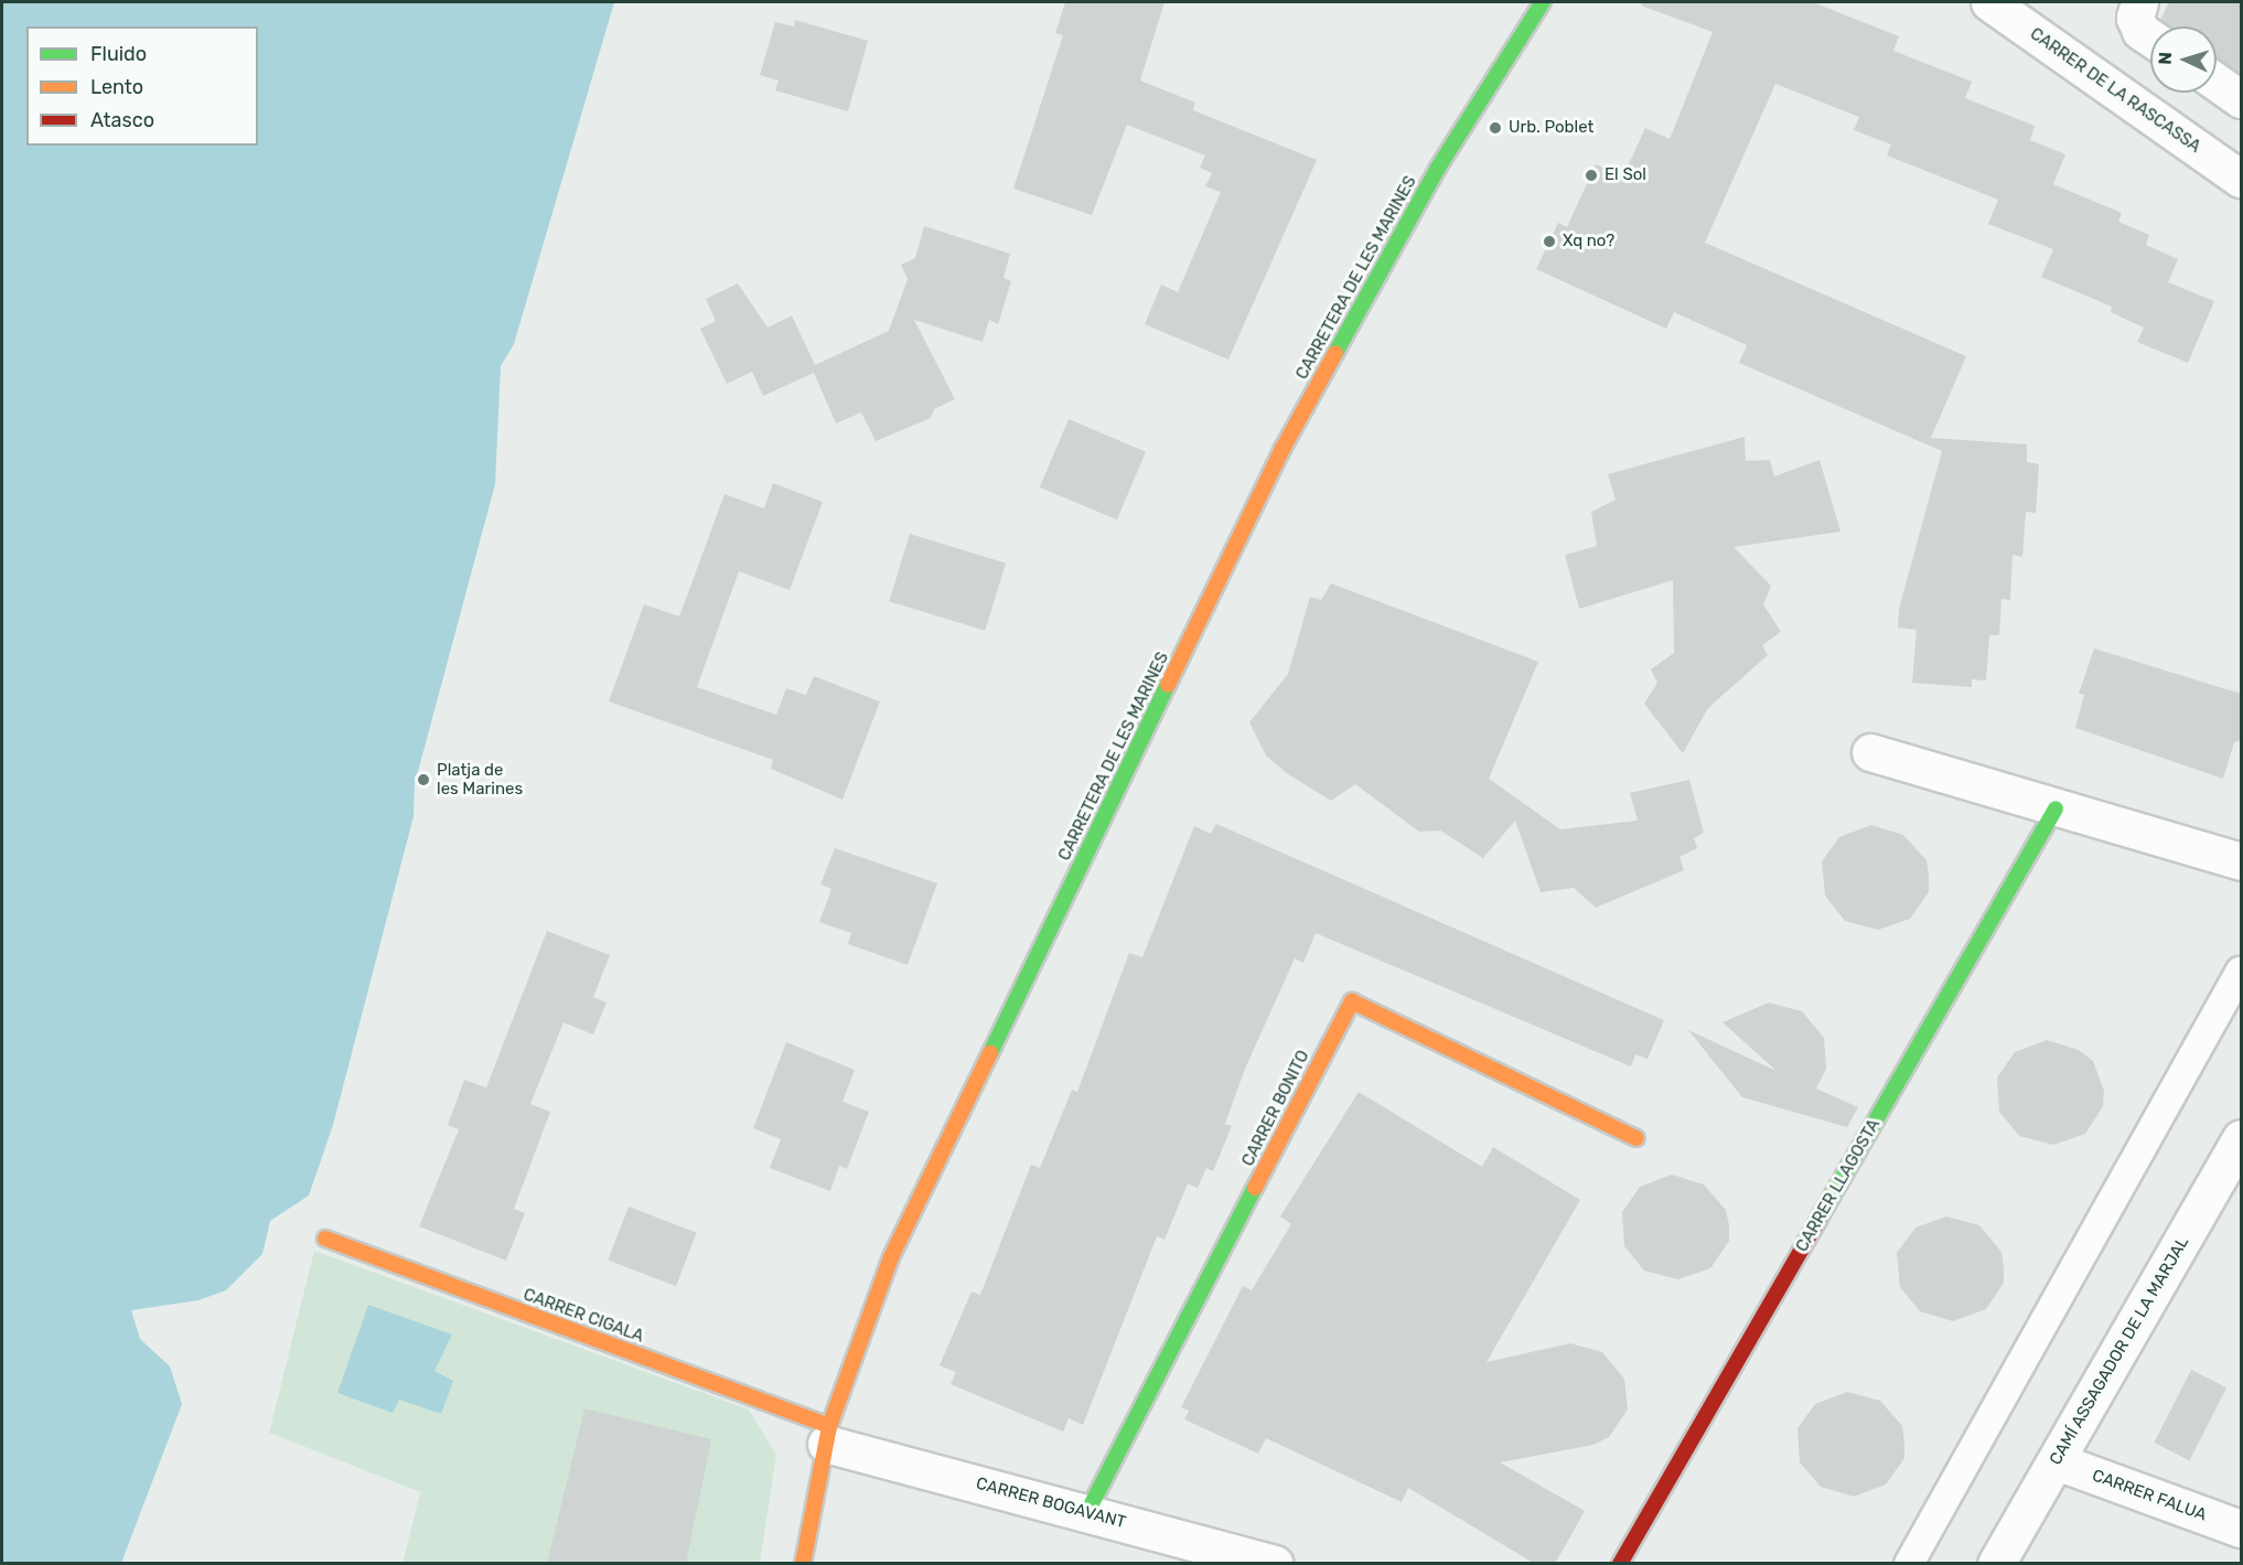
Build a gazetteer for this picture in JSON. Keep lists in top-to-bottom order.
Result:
{
  "streets": {
    "street": [
      "CARRER DE LA RASCASSA",
      "CARRETERA DE LES MARINES",
      "CARRER BONITO",
      "CARRER LLAGOSTA",
      "CARRER CIGALA",
      "CAMÍ ASSAGADOR DE LA MARJAL",
      "CARRER FALUA",
      "CARRER BOGAVANT"
    ]
  },
  "crossings": [
    ["CARRETERA DE LES MARINES", "CARRER CIGALA"],
    ["CARRETERA DE LES MARINES", "CARRER BOGAVANT"],
    ["CARRER BONITO", "CARRER BOGAVANT"],
    ["CARRER CIGALA", "CARRER BOGAVANT"],
    ["CAMÍ ASSAGADOR DE LA MARJAL", "CARRER FALUA"]
  ],
  "places": [
    "Urb. Poblet",
    "El Sol",
    "Xq no?",
    "Platja de les Marines"
  ],
  "legend": ["Fluido", "Lento", "Atasco"],
  "north": "left"
}
